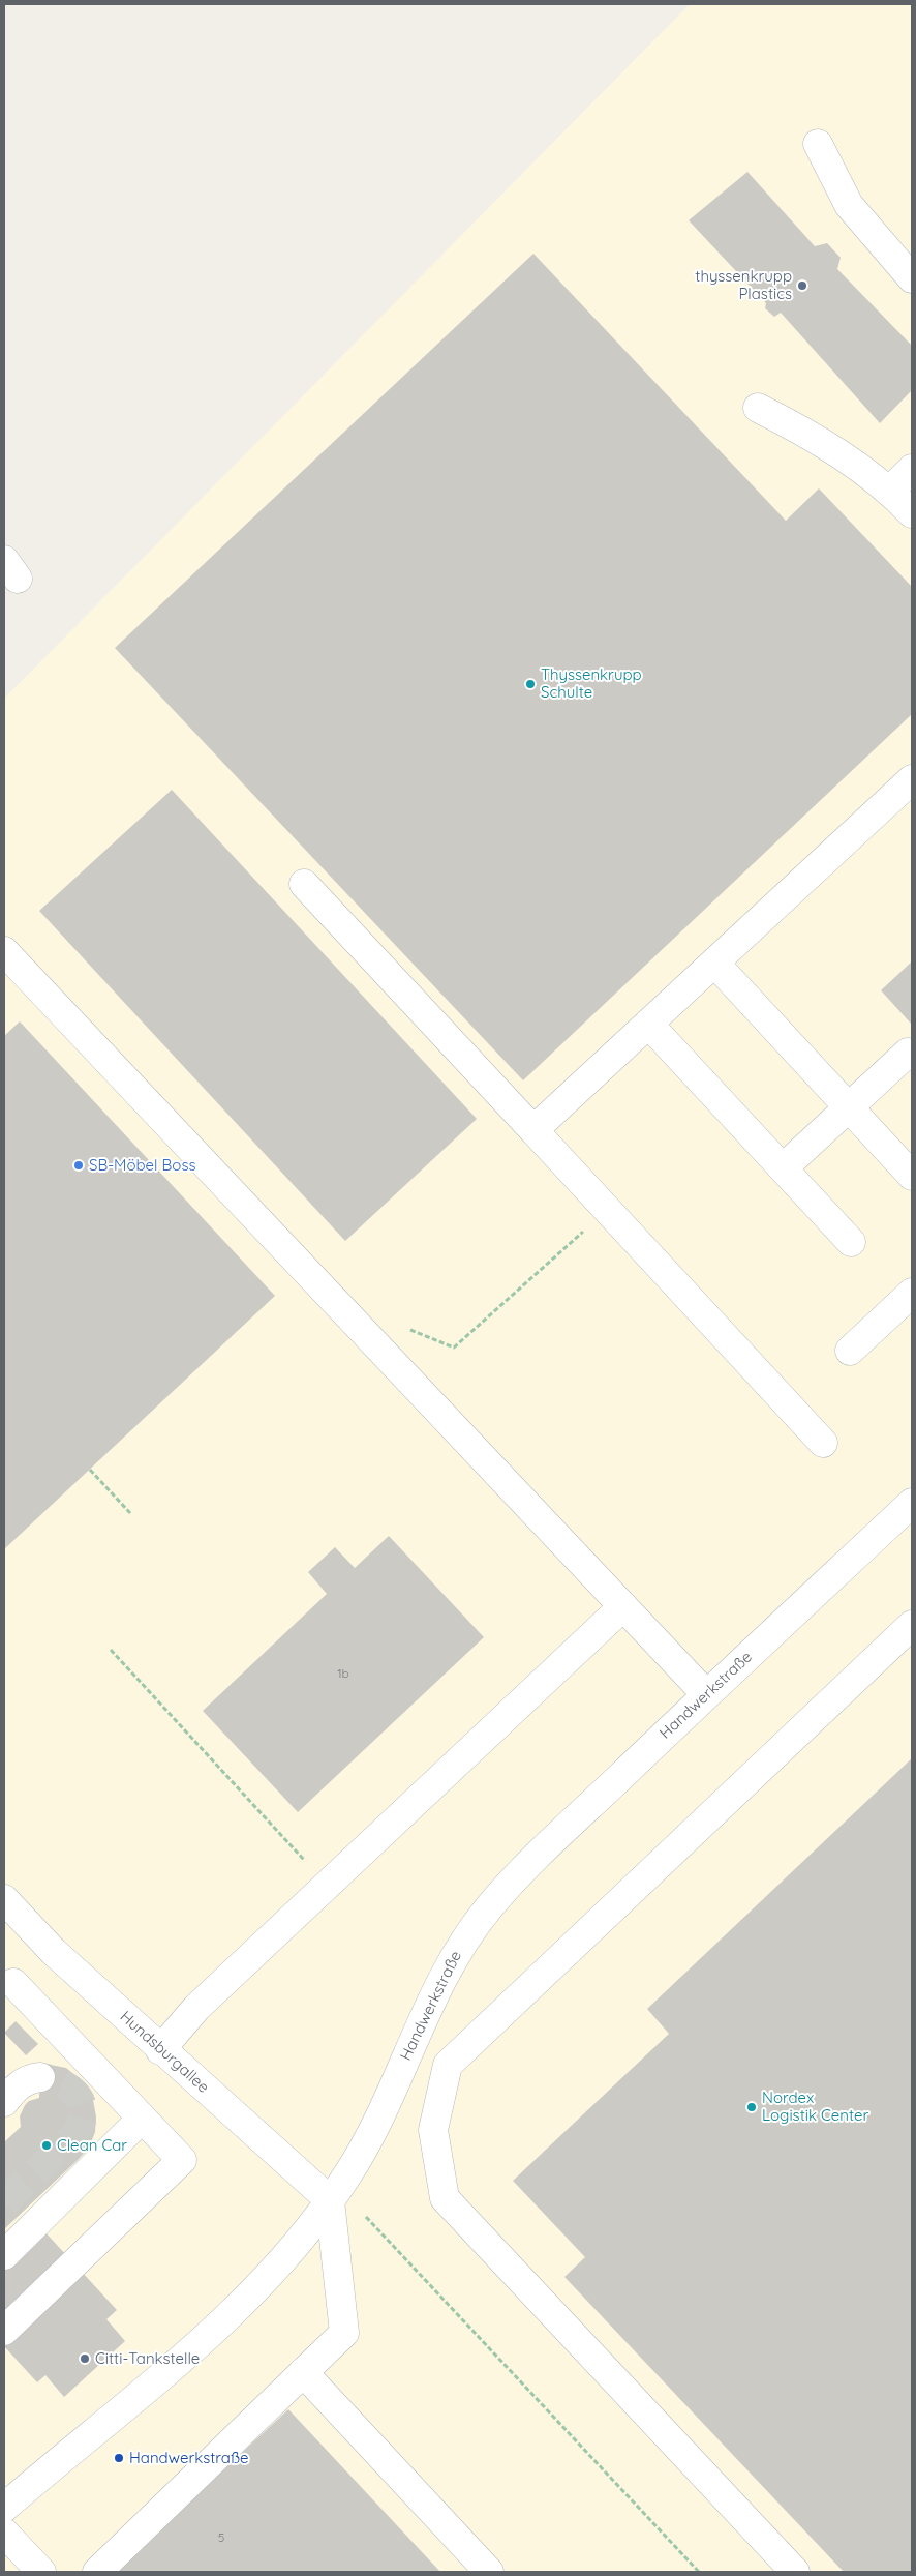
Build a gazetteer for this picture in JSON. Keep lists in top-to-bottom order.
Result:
{
  "streets": {
    "street": ["Handwerkstraße", "Hundsburgallee"]
  },
  "crossings": [
    ["Handwerkstraße", "Hundsburgallee"]
  ],
  "places": [
    "thyssenkrupp Plastics",
    "Thyssenkrupp Schulte",
    "SB-Möbel Boss",
    "Nordex Logistik Center",
    "Clean Car",
    "Citti-Tankstelle",
    "Handwerkstraße"
  ],
  "house_numbers": ["1b", "5"]
}
